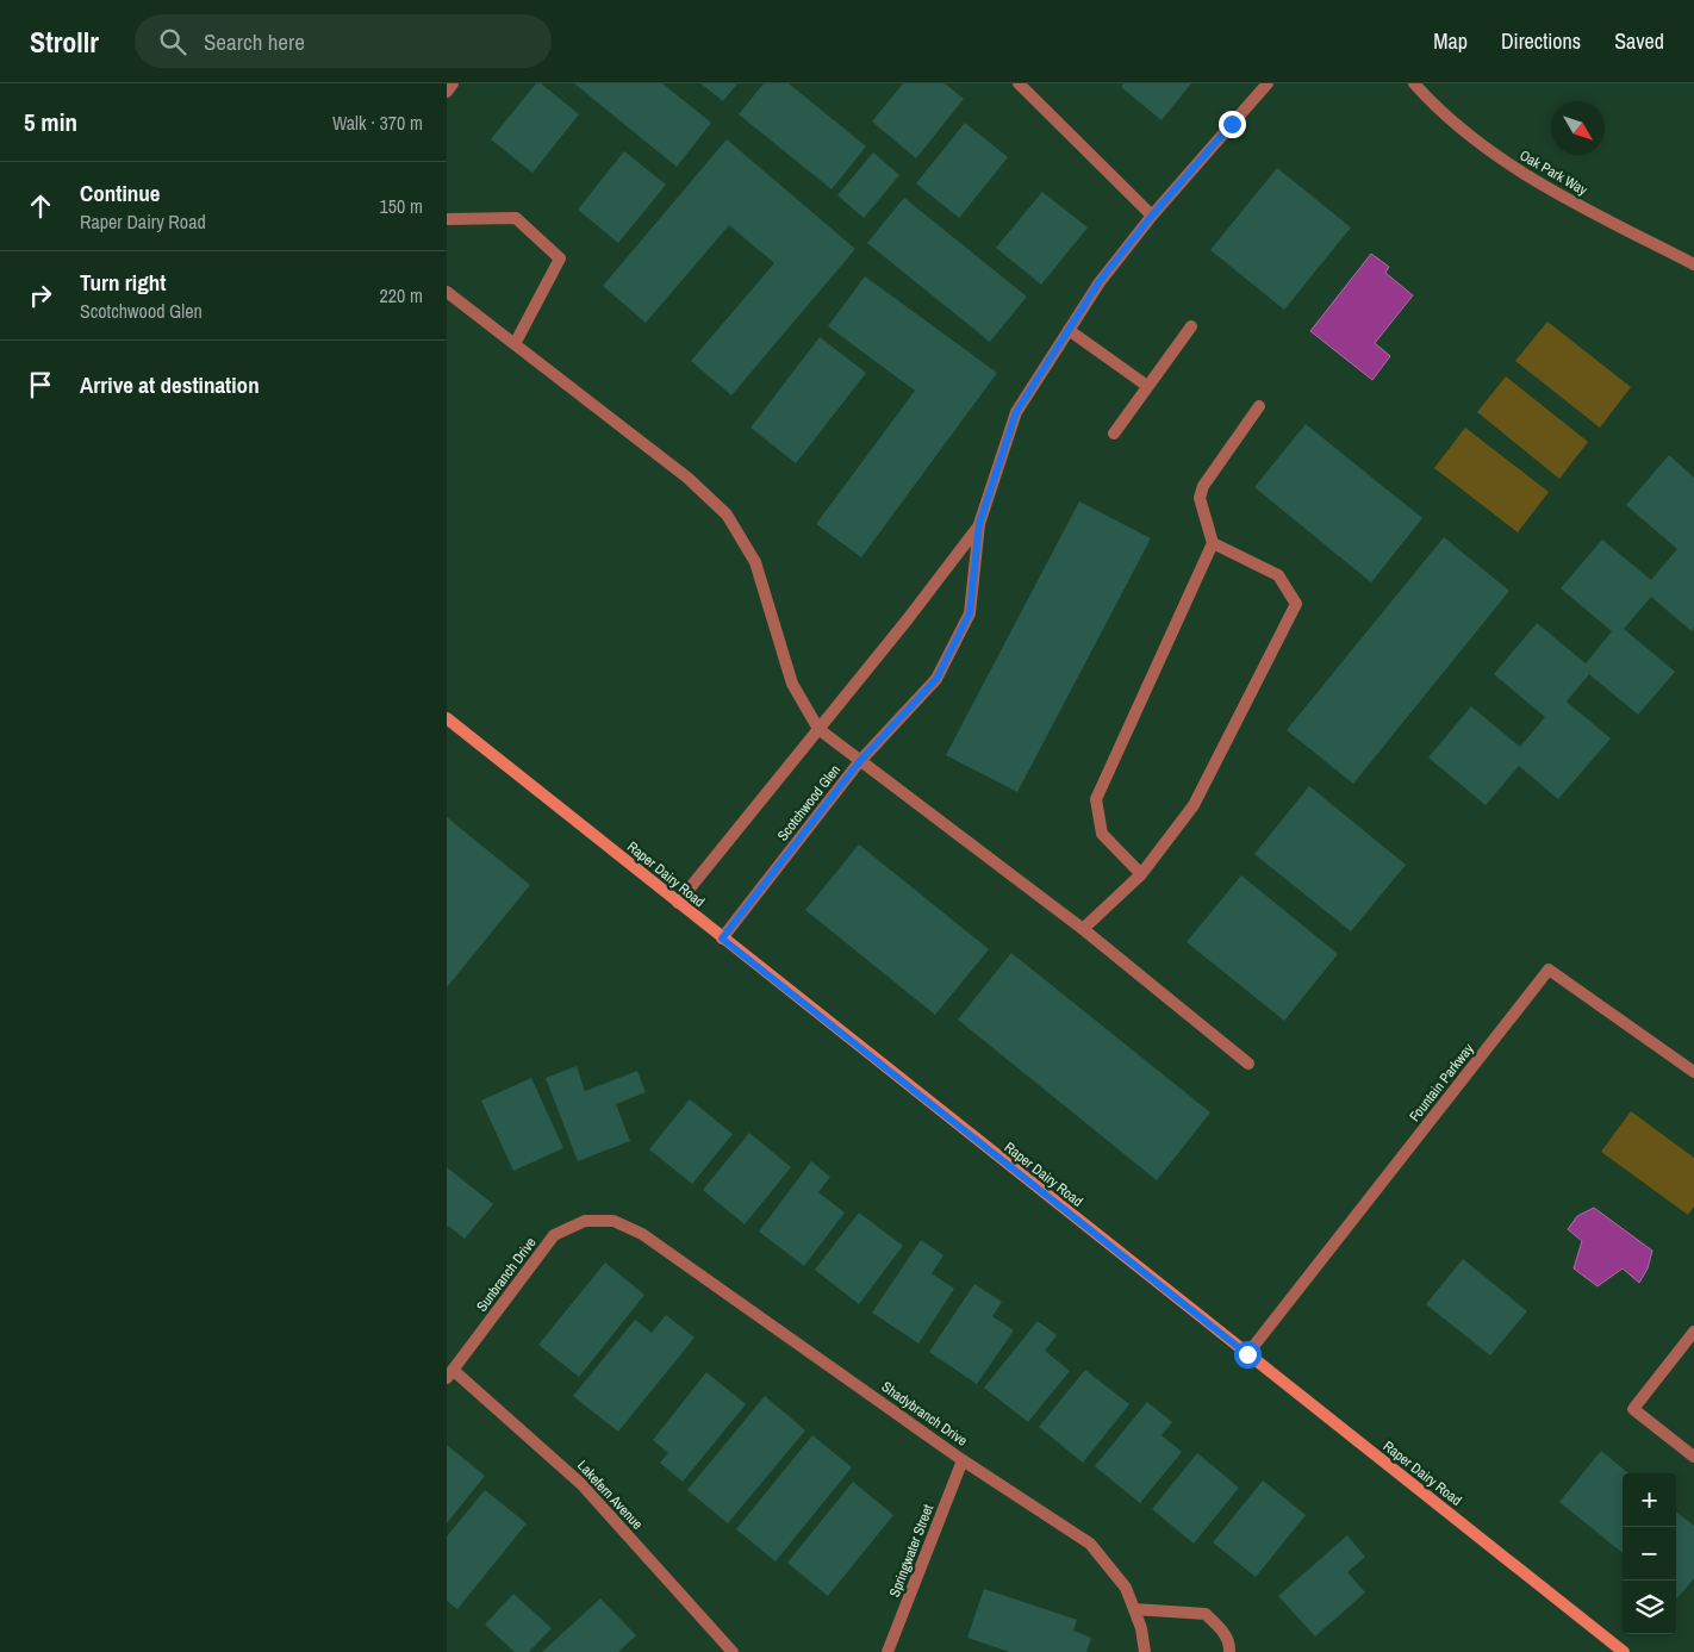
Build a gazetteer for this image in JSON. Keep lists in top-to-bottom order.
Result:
{
  "streets": {
    "street": [
      "Oak Park Way",
      "Scotchwood Glen",
      "Raper Dairy Road",
      "Fountain Parkway",
      "Sunbranch Drive",
      "Shadybranch Drive",
      "Lakefern Avenue",
      "Springwater Street"
    ]
  },
  "crossings": [
    ["Scotchwood Glen", "Raper Dairy Road"],
    ["Raper Dairy Road", "Fountain Parkway"],
    ["Sunbranch Drive", "Shadybranch Drive"],
    ["Sunbranch Drive", "Lakefern Avenue"],
    ["Shadybranch Drive", "Springwater Street"]
  ],
  "north": "bottom right",
  "page": {
    "header": "Strollr",
    "search": "Search here",
    "nav": ["Map", "Directions", "Saved"],
    "heading": ["5 min", "Walk · 370 m"],
    "list": [
      ["Continue", "Raper Dairy Road", "150 m"],
      ["Turn right", "Scotchwood Glen", "220 m"],
      "Arrive at destination"
    ],
    "map_buttons": ["+", "−"]
  }
}
